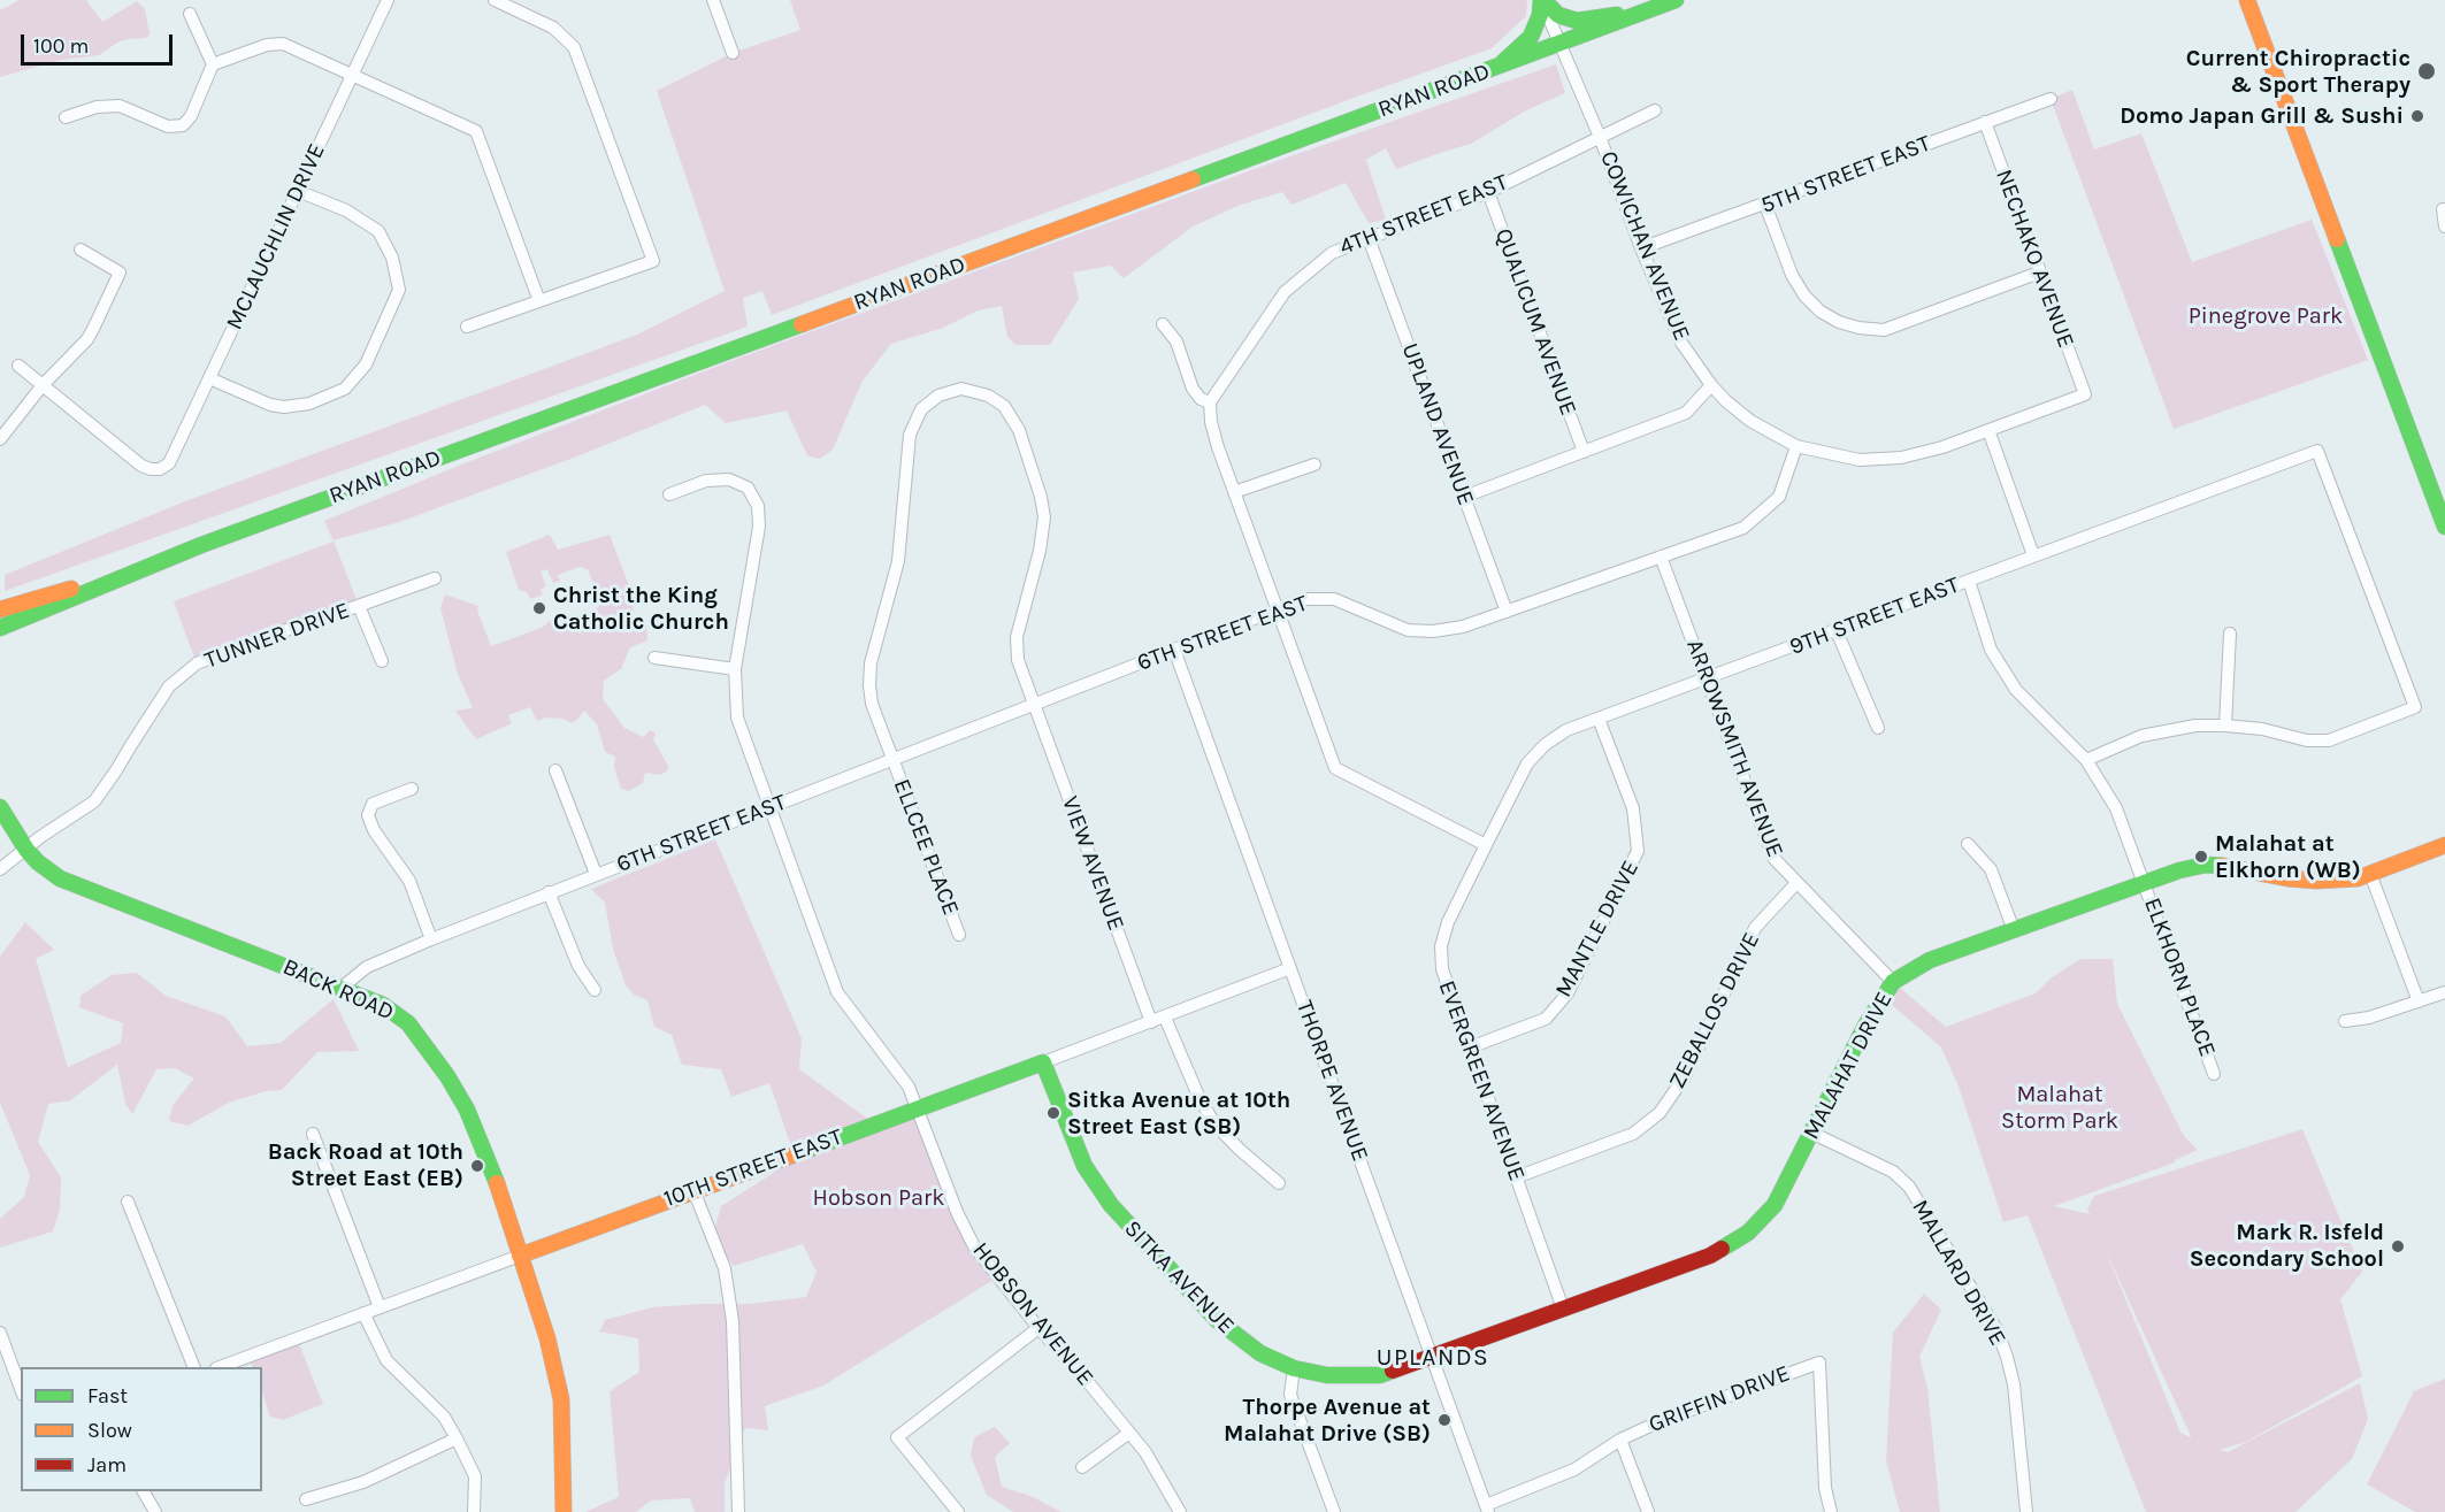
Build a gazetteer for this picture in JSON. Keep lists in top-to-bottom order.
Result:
{
  "streets": {
    "street": [
      "RYAN ROAD",
      "5TH STREET EAST",
      "4TH STREET EAST",
      "MCLAUCHLIN DRIVE",
      "COWICHAN AVENUE",
      "NECHAKO AVENUE",
      "QUALICUM AVENUE",
      "UPLAND AVENUE",
      "9TH STREET EAST",
      "6TH STREET EAST",
      "TUNNER DRIVE",
      "ARROWSMITH AVENUE",
      "ELLCEE PLACE",
      "VIEW AVENUE",
      "MANTLE DRIVE",
      "ELKHORN PLACE",
      "BACK ROAD",
      "ZEBALLOS DRIVE",
      "MALAHAT DRIVE",
      "THORPE AVENUE",
      "EVERGREEN AVENUE",
      "10TH STREET EAST",
      "MALLARD DRIVE",
      "SITKA AVENUE",
      "HOBSON AVENUE",
      "GRIFFIN DRIVE"
    ]
  },
  "crossings": [
    ["RYAN ROAD", "COWICHAN AVENUE"],
    ["5TH STREET EAST", "COWICHAN AVENUE"],
    ["5TH STREET EAST", "NECHAKO AVENUE"],
    ["4TH STREET EAST", "COWICHAN AVENUE"],
    ["4TH STREET EAST", "QUALICUM AVENUE"],
    ["4TH STREET EAST", "UPLAND AVENUE"],
    ["COWICHAN AVENUE", "6TH STREET EAST"],
    ["UPLAND AVENUE", "6TH STREET EAST"],
    ["9TH STREET EAST", "ARROWSMITH AVENUE"],
    ["9TH STREET EAST", "MANTLE DRIVE"],
    ["9TH STREET EAST", "ELKHORN PLACE"],
    ["9TH STREET EAST", "EVERGREEN AVENUE"],
    ["6TH STREET EAST", "ARROWSMITH AVENUE"],
    ["6TH STREET EAST", "ELLCEE PLACE"],
    ["6TH STREET EAST", "VIEW AVENUE"],
    ["6TH STREET EAST", "BACK ROAD"],
    ["6TH STREET EAST", "THORPE AVENUE"],
    ["6TH STREET EAST", "HOBSON AVENUE"],
    ["TUNNER DRIVE", "BACK ROAD"],
    ["ARROWSMITH AVENUE", "ZEBALLOS DRIVE"],
    ["ARROWSMITH AVENUE", "MALAHAT DRIVE"],
    ["ELLCEE PLACE", "VIEW AVENUE"],
    ["VIEW AVENUE", "10TH STREET EAST"],
    ["MANTLE DRIVE", "EVERGREEN AVENUE"],
    ["ELKHORN PLACE", "MALAHAT DRIVE"],
    ["BACK ROAD", "10TH STREET EAST"],
    ["ZEBALLOS DRIVE", "EVERGREEN AVENUE"],
    ["MALAHAT DRIVE", "THORPE AVENUE"],
    ["MALAHAT DRIVE", "EVERGREEN AVENUE"],
    ["MALAHAT DRIVE", "MALLARD DRIVE"],
    ["MALAHAT DRIVE", "SITKA AVENUE"],
    ["THORPE AVENUE", "10TH STREET EAST"],
    ["THORPE AVENUE", "GRIFFIN DRIVE"],
    ["10TH STREET EAST", "SITKA AVENUE"],
    ["10TH STREET EAST", "HOBSON AVENUE"]
  ],
  "districts": ["UPLANDS"],
  "parks": ["Pinegrove Park", "Malahat Storm Park", "Hobson Park"],
  "places": [
    "Current Chiropractic & Sport Therapy",
    "Domo Japan Grill & Sushi",
    "Christ the King Catholic Church",
    "Malahat at Elkhorn (WB)",
    "Sitka Avenue at 10th Street East (SB)",
    "Back Road at 10th Street East (EB)",
    "Mark R. Isfeld Secondary School",
    "Thorpe Avenue at Malahat Drive (SB)"
  ],
  "legend": ["Fast", "Slow", "Jam"],
  "scale_bar": "100 m"
}
